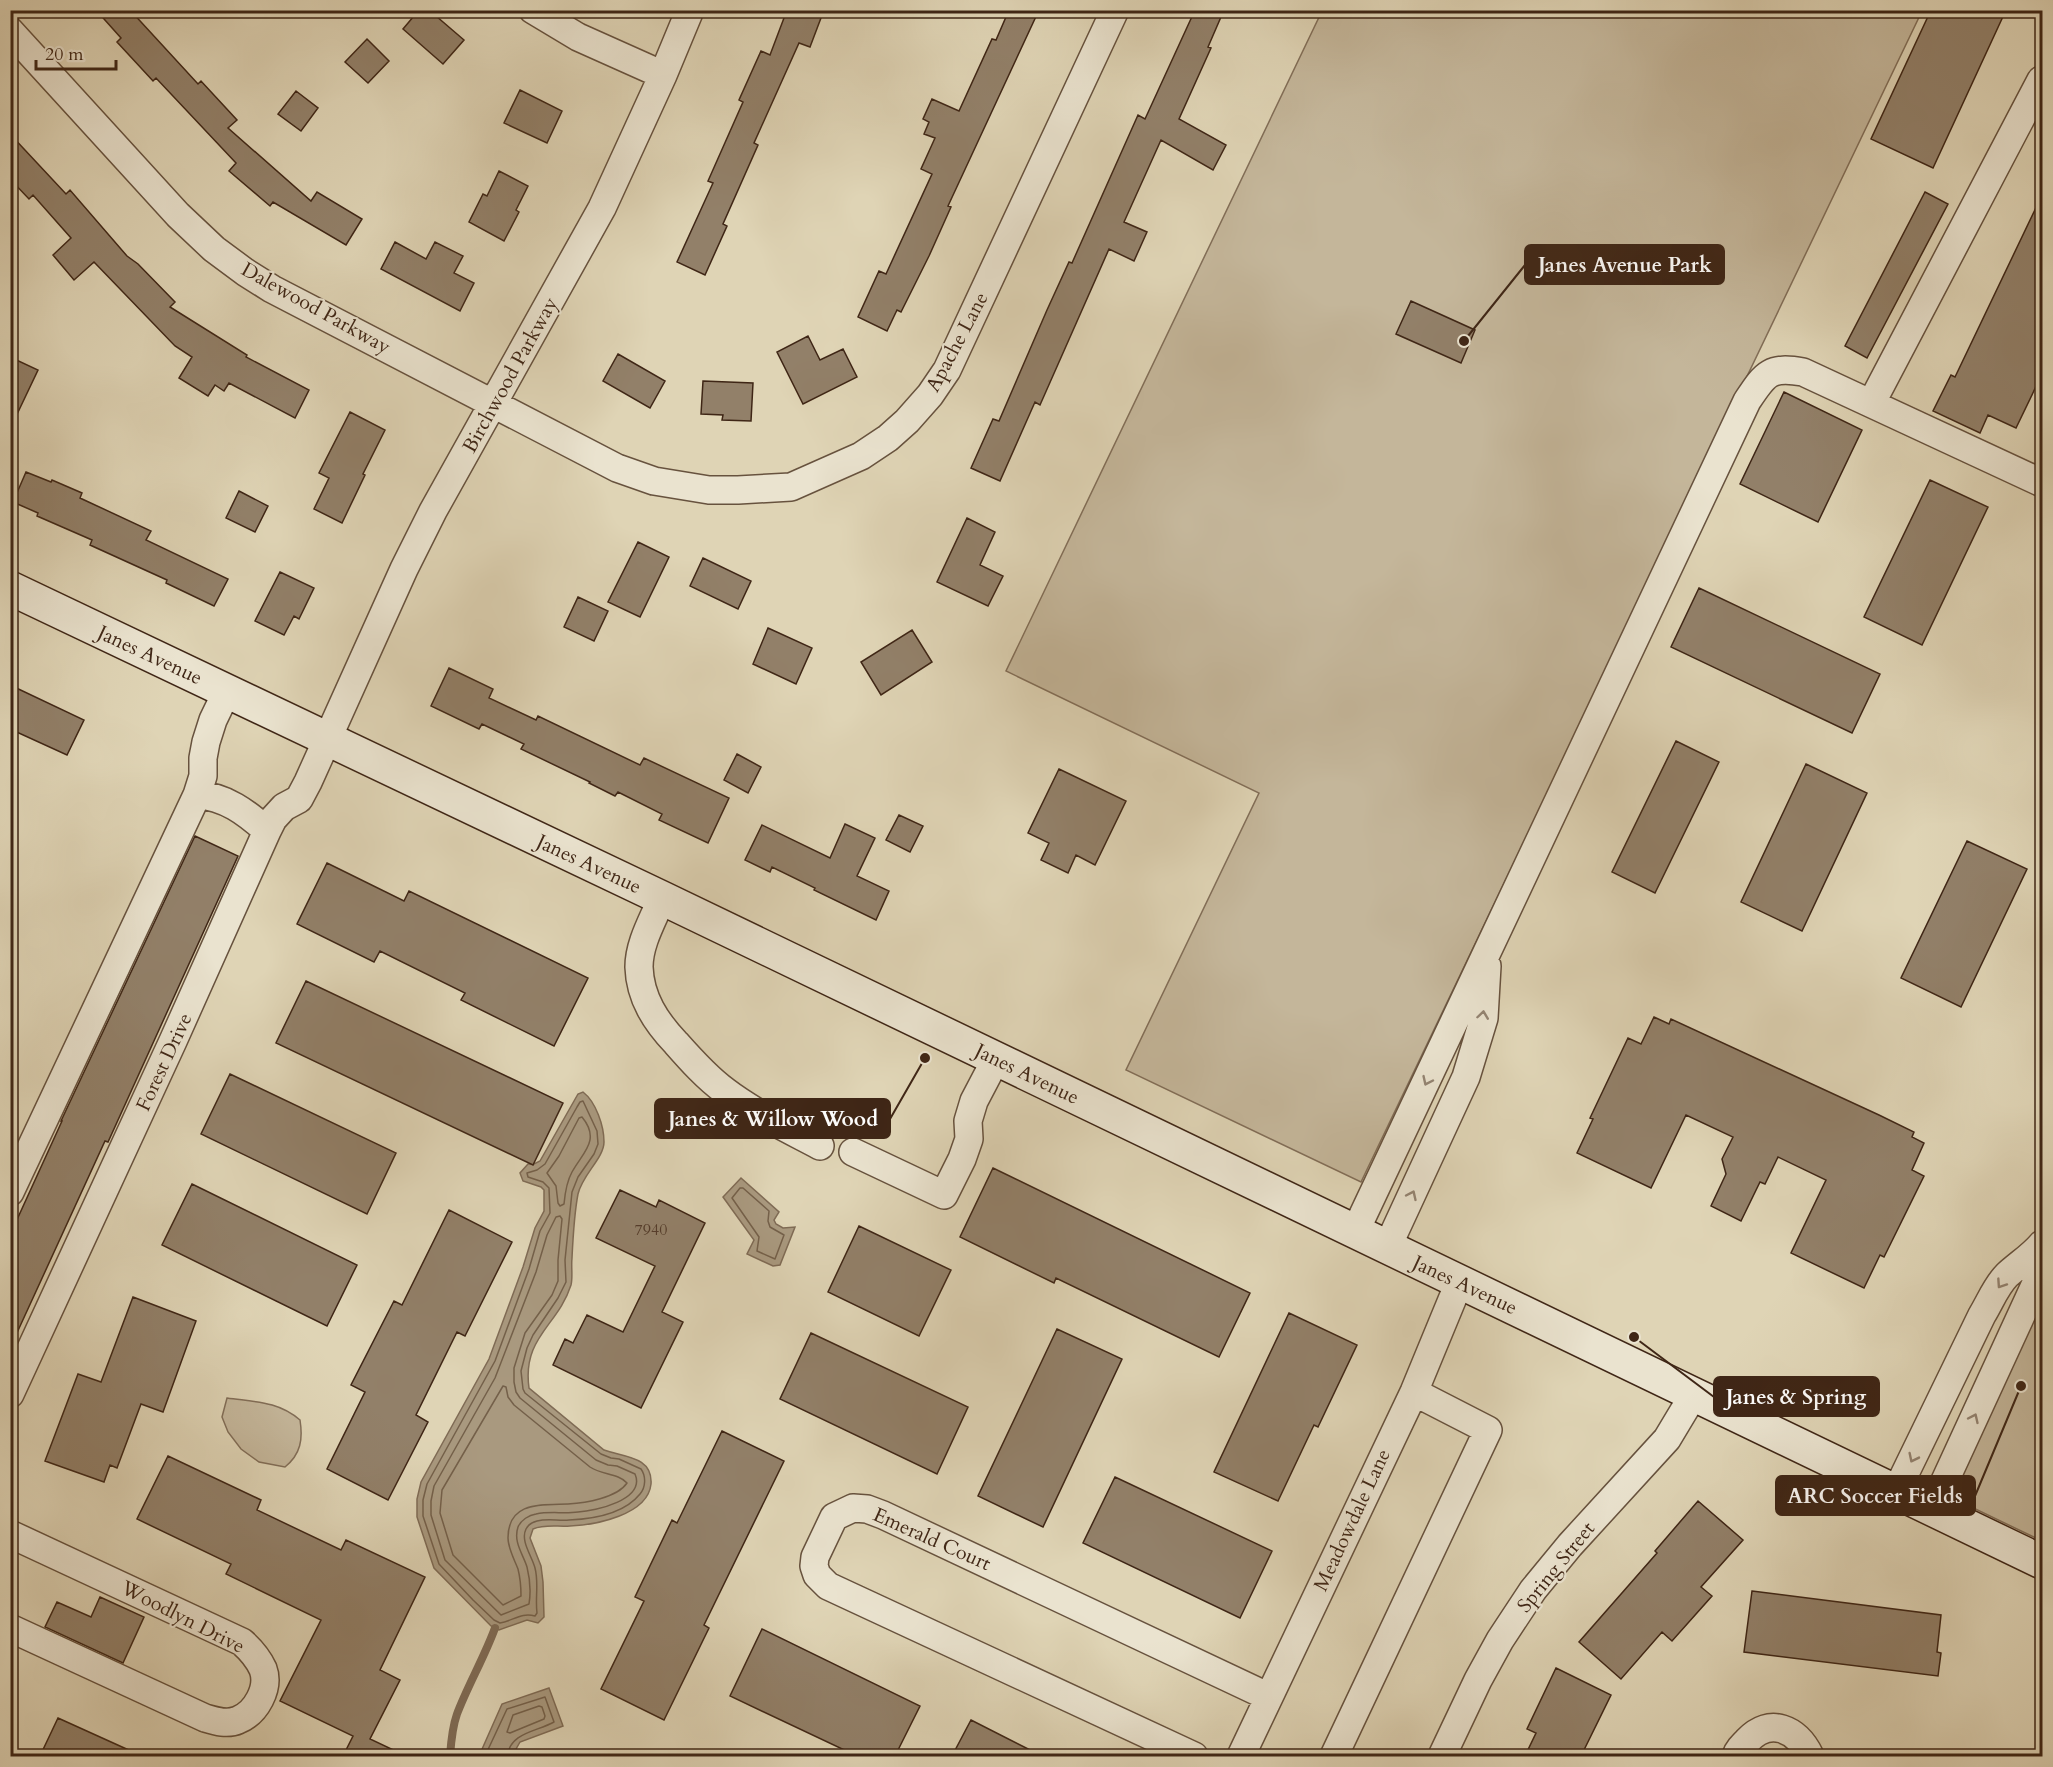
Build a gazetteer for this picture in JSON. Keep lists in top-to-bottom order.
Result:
{
  "streets": {
    "street": [
      "Dalewood Parkway",
      "Apache Lane",
      "Birchwood Parkway",
      "Janes Avenue",
      "Forest Drive",
      "Meadowdale Lane",
      "Emerald Court",
      "Spring Street",
      "Woodlyn Drive"
    ]
  },
  "crossings": [
    ["Dalewood Parkway", "Apache Lane"],
    ["Dalewood Parkway", "Birchwood Parkway"],
    ["Apache Lane", "Birchwood Parkway"],
    ["Birchwood Parkway", "Janes Avenue"],
    ["Birchwood Parkway", "Forest Drive"],
    ["Janes Avenue", "Forest Drive"],
    ["Janes Avenue", "Meadowdale Lane"],
    ["Janes Avenue", "Spring Street"],
    ["Meadowdale Lane", "Emerald Court"]
  ],
  "places": [
    "Janes Avenue Park",
    "Janes & Willow Wood",
    "Janes & Spring",
    "ARC Soccer Fields"
  ],
  "house_numbers": ["7940"],
  "scale_bar": "20 m"
}
